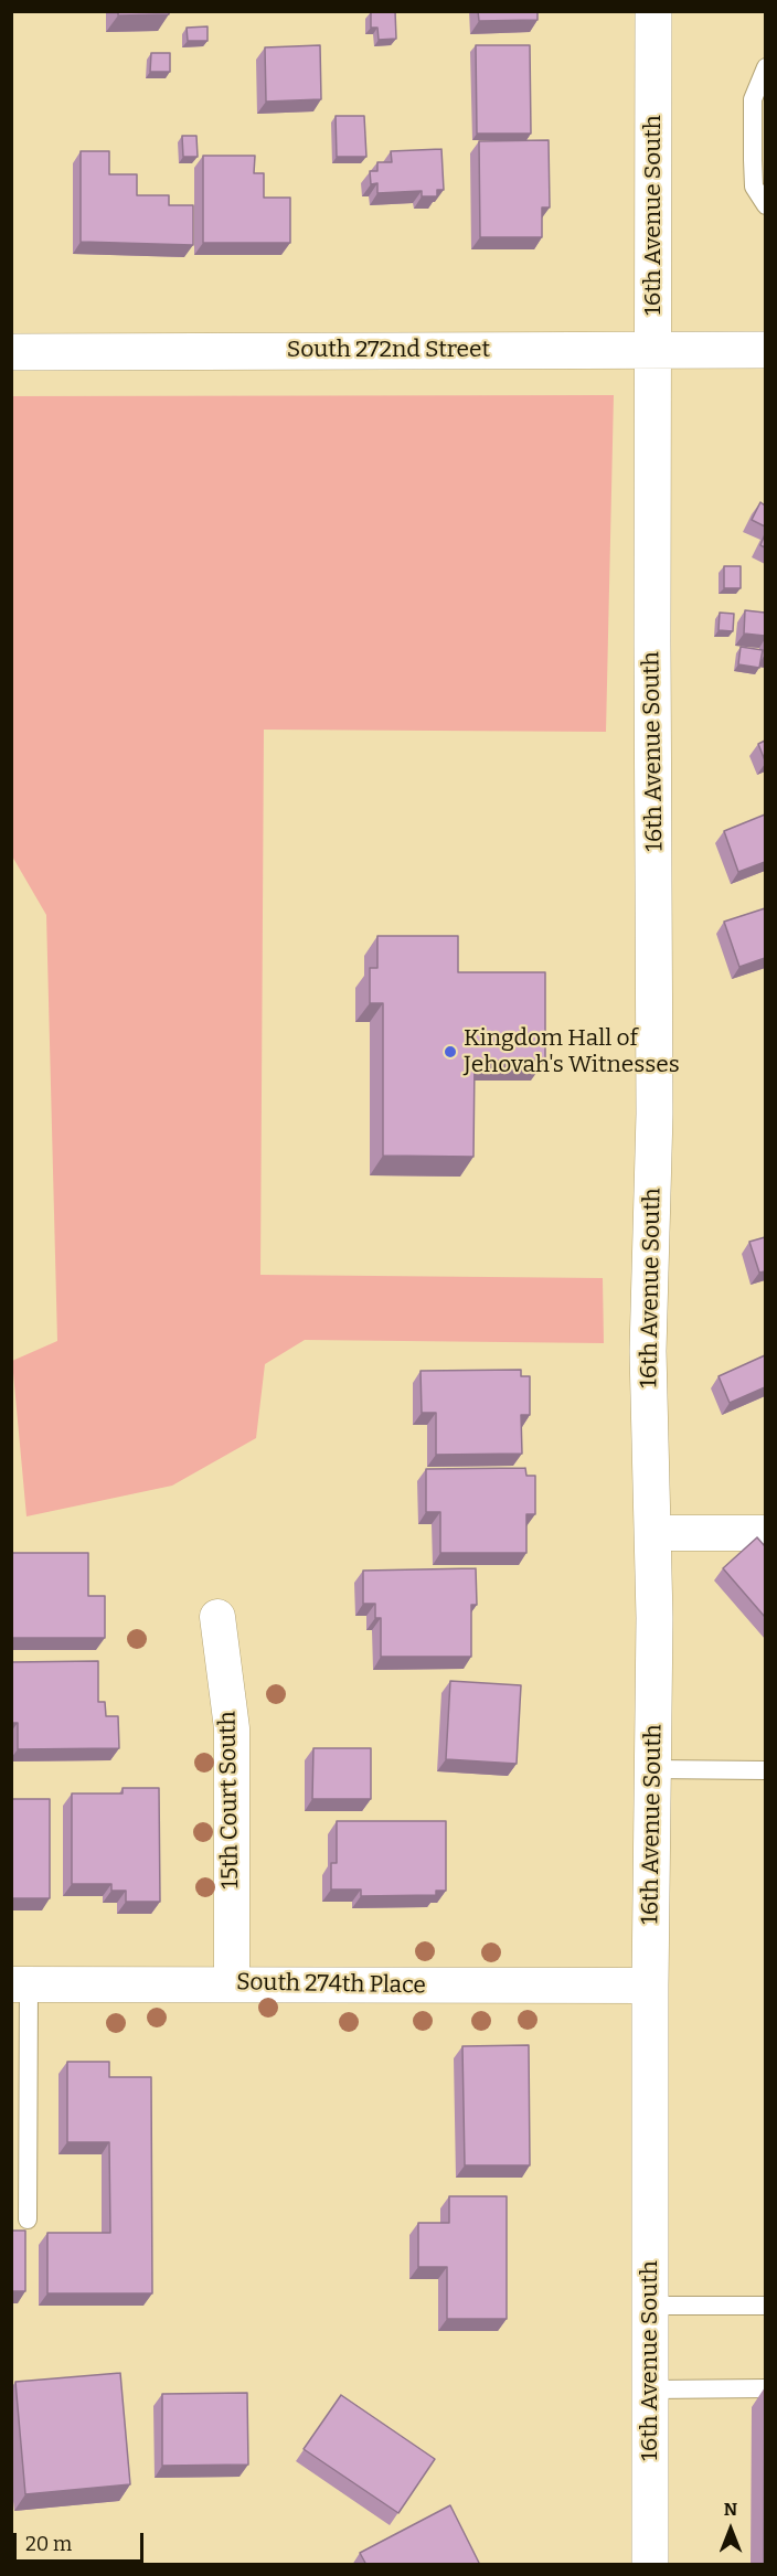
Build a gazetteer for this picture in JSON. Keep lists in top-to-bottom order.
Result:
{
  "streets": {
    "main road": ["16th Avenue South", "South 272nd Street"],
    "street": ["15th Court South", "South 274th Place"]
  },
  "crossings": [
    ["16th Avenue South", "South 272nd Street"],
    ["16th Avenue South", "South 274th Place"],
    ["15th Court South", "South 274th Place"]
  ],
  "places": ["Kingdom Hall of Jehovah's Witnesses"],
  "scale_bar": "20 m",
  "north": "top"
}
